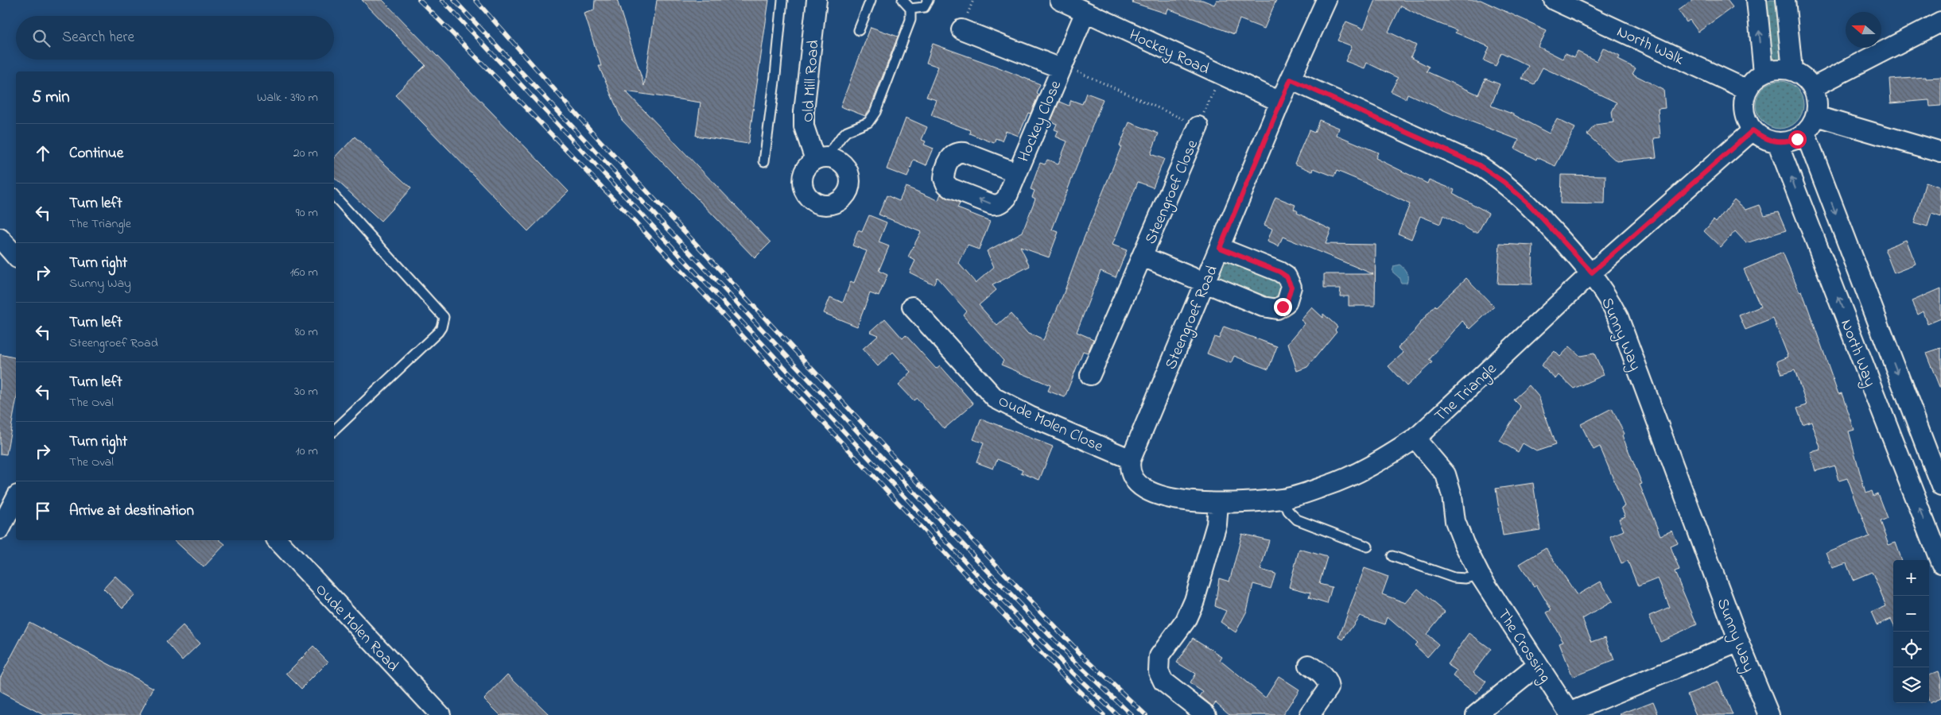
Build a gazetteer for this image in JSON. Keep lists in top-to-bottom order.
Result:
{
  "streets": {
    "street": [
      "North Walk",
      "Hockey Road",
      "Old Mill Road",
      "Hockey Close",
      "Steengroef Close",
      "Steengroef Road",
      "Sunny Way",
      "North Way",
      "The Triangle",
      "Oude Molen Close",
      "Oude Molen Road",
      "The Crossing"
    ]
  },
  "crossings": [
    ["North Walk", "North Way"],
    ["North Walk", "The Triangle"],
    ["Hockey Road", "Hockey Close"],
    ["Hockey Road", "Steengroef Road"],
    ["Steengroef Close", "Steengroef Road"],
    ["Steengroef Road", "Sunny Way"],
    ["Steengroef Road", "The Triangle"],
    ["Steengroef Road", "Oude Molen Close"],
    ["Sunny Way", "The Triangle"],
    ["North Way", "The Triangle"],
    ["The Triangle", "Oude Molen Close"],
    ["The Triangle", "The Crossing"]
  ],
  "north": "left",
  "page": {
    "search": "Search here",
    "heading": ["5 min", "Walk · 390 m"],
    "list": [
      ["Continue", "20 m"],
      ["Turn left", "The Triangle", "90 m"],
      ["Turn right", "Sunny Way", "160 m"],
      ["Turn left", "Steengroef Road", "80 m"],
      ["Turn left", "The Oval", "30 m"],
      ["Turn right", "The Oval", "10 m"],
      "Arrive at destination"
    ],
    "map_buttons": ["+", "−"]
  }
}
